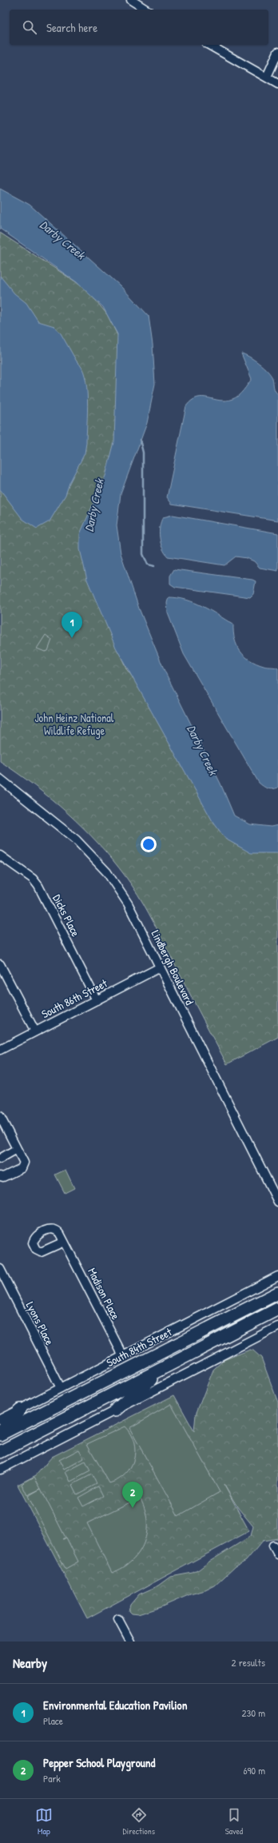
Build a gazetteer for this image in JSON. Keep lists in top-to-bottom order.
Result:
{
  "streets": {
    "main road": ["South 84th Street"],
    "street": [
      "Dicks Place",
      "Lindbergh Boulevard",
      "South 86th Street",
      "Madison Place",
      "Lyons Place"
    ]
  },
  "crossings": [
    ["Dicks Place", "South 86th Street"],
    ["Lindbergh Boulevard", "South 86th Street"],
    ["Madison Place", "South 84th Street"],
    ["Lyons Place", "South 84th Street"]
  ],
  "water": ["Darby Creek"],
  "parks": ["John Heinz National Wildlife Refuge"],
  "page": {
    "search": "Search here",
    "pins": ["1", "2"],
    "heading": ["Nearby", "2 results"],
    "list": [
      {
        "mark": "1",
        "name": "Environmental Education Pavilion",
        "note": "Place",
        "value": "230 m"
      },
      {
        "mark": "2",
        "name": "Pepper School Playground",
        "note": "Park",
        "value": "690 m"
      }
    ],
    "nav": ["Map", "Directions", "Saved"]
  }
}
